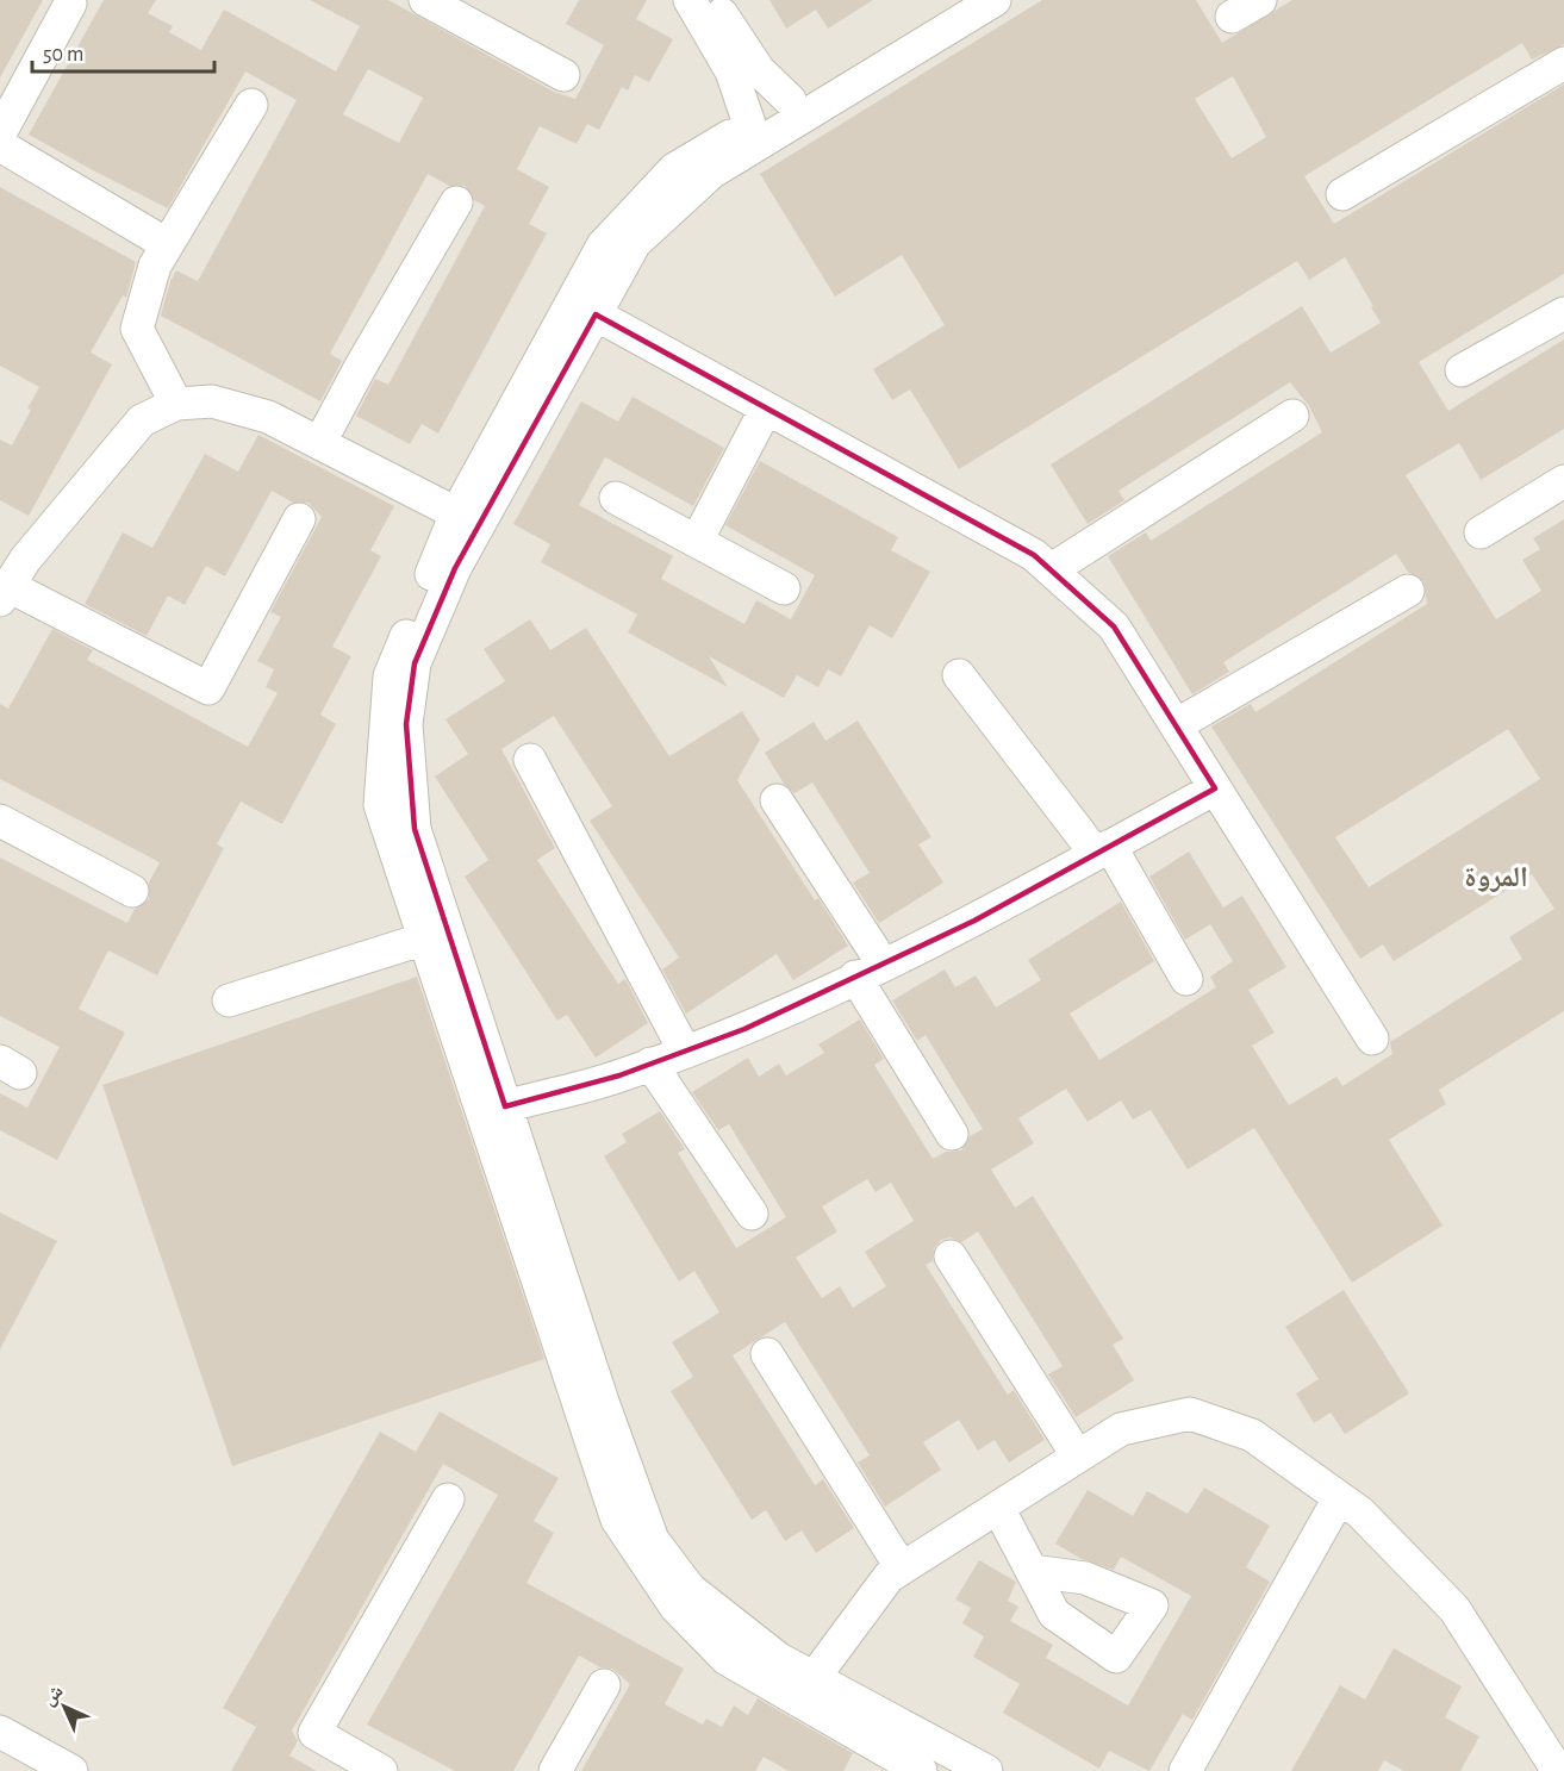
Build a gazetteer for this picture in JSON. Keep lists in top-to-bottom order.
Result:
{
  "districts": ["المروة"],
  "scale_bar": "50 m",
  "north": "top left"
}
